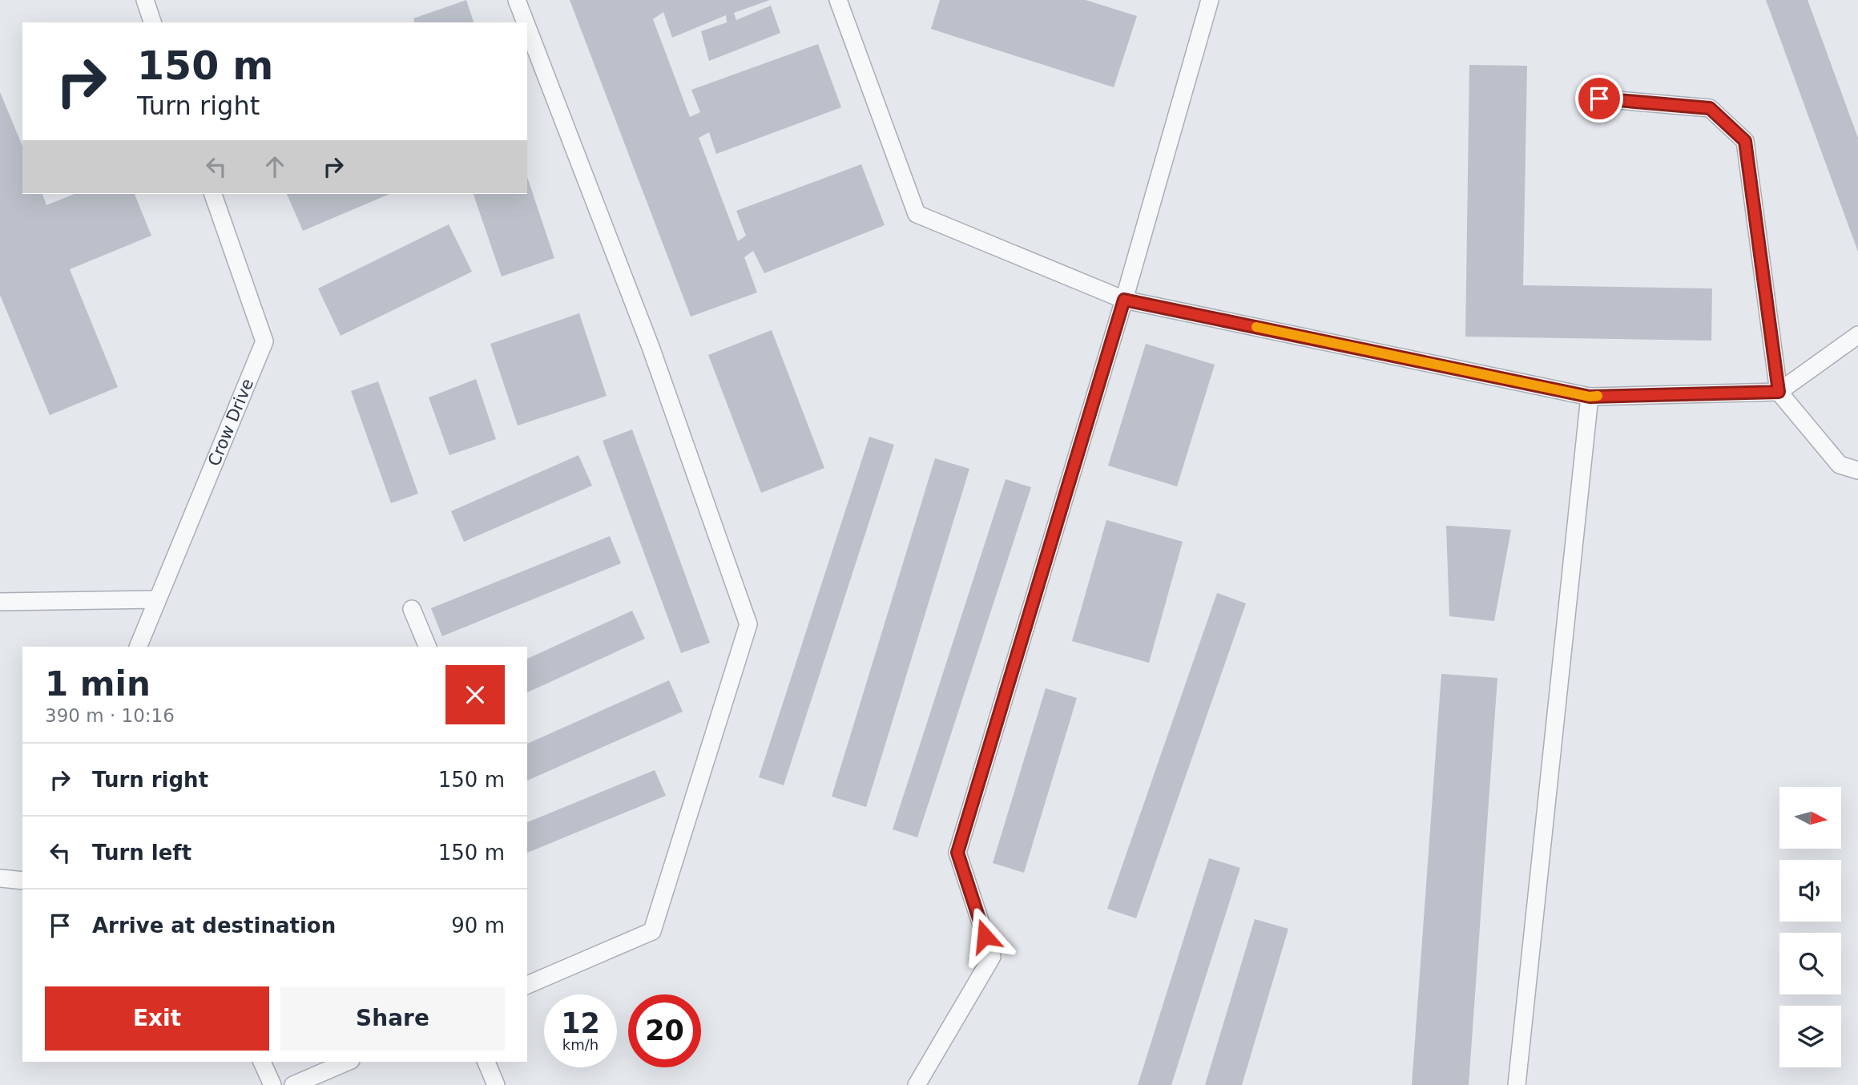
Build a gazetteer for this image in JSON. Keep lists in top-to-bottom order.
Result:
{
  "streets": {
    "lane": ["Crow Drive"]
  },
  "north": "right",
  "page": {
    "turn": ["150 m", "Turn right"],
    "heading": ["1 min", "390 m · 10:16"],
    "list": [
      {
        "name": "Turn right",
        "value": "150 m"
      },
      {
        "name": "Turn left",
        "value": "150 m"
      },
      {
        "name": "Arrive at destination",
        "value": "90 m"
      }
    ],
    "buttons": ["Exit", "Share"],
    "speed": "12 km/h",
    "limit": "20"
  }
}
